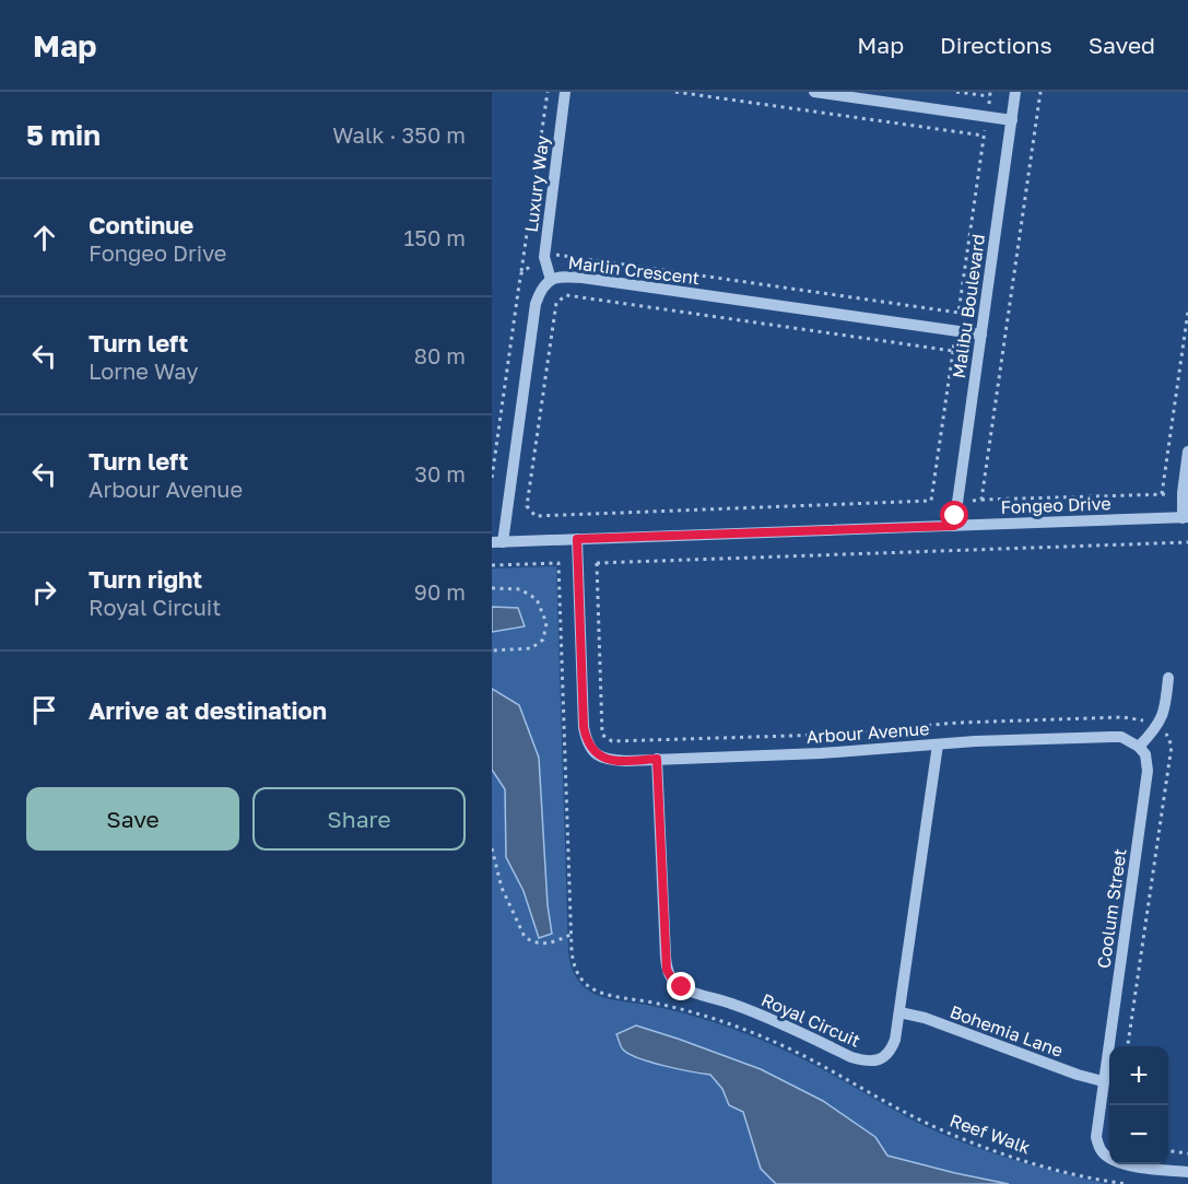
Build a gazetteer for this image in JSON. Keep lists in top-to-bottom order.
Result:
{
  "streets": {
    "street": [
      "Luxury Way",
      "Marlin Crescent",
      "Malibu Boulevard",
      "Fongeo Drive",
      "Arbour Avenue",
      "Coolum Street",
      "Royal Circuit",
      "Bohemia Lane"
    ],
    "path": ["Reef Walk"]
  },
  "crossings": [
    ["Luxury Way", "Marlin Crescent"],
    ["Marlin Crescent", "Malibu Boulevard"],
    ["Marlin Crescent", "Fongeo Drive"],
    ["Malibu Boulevard", "Fongeo Drive"],
    ["Fongeo Drive", "Arbour Avenue"],
    ["Arbour Avenue", "Coolum Street"],
    ["Arbour Avenue", "Royal Circuit"],
    ["Coolum Street", "Bohemia Lane"],
    ["Royal Circuit", "Bohemia Lane"]
  ],
  "page": {
    "header": "Map",
    "nav": ["Map", "Directions", "Saved"],
    "heading": ["5 min", "Walk · 350 m"],
    "list": [
      ["Continue", "Fongeo Drive", "150 m"],
      ["Turn left", "Lorne Way", "80 m"],
      ["Turn left", "Arbour Avenue", "30 m"],
      ["Turn right", "Royal Circuit", "90 m"],
      "Arrive at destination"
    ],
    "buttons": ["Save", "Share"],
    "map_buttons": ["+", "−"]
  }
}
